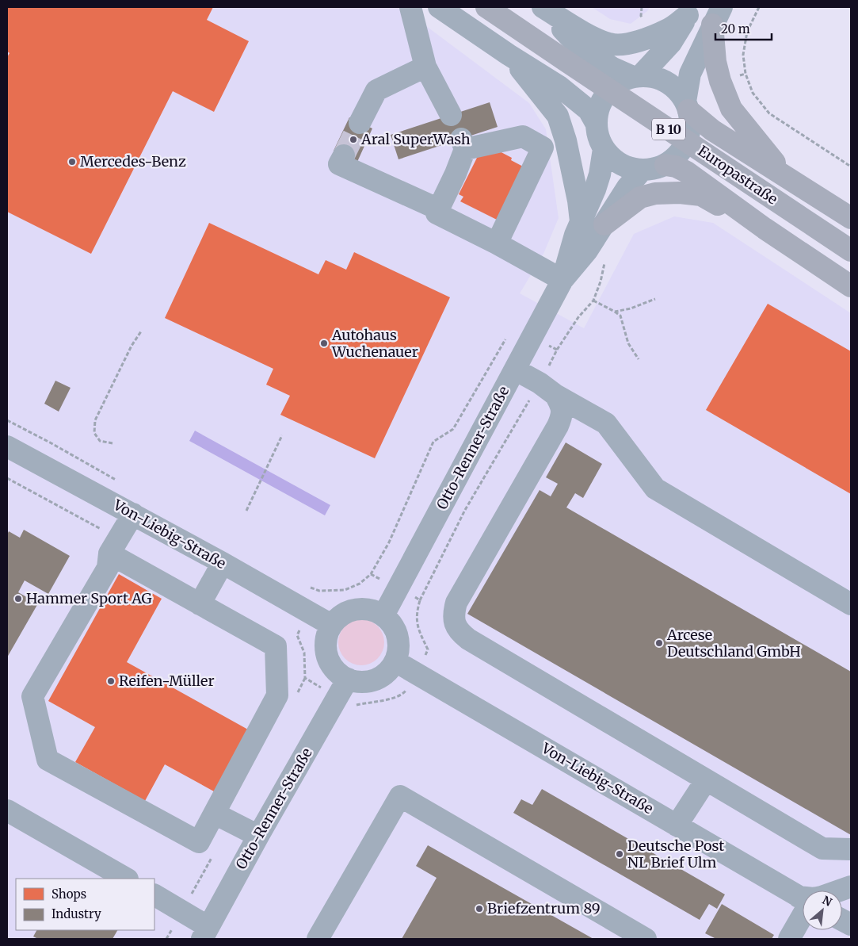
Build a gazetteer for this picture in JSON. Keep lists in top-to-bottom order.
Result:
{
  "streets": {
    "highway": ["B 10", "Europastraße"],
    "street": ["Otto-Renner-Straße", "Von-Liebig-Straße"]
  },
  "crossings": [
    ["Otto-Renner-Straße", "Von-Liebig-Straße"]
  ],
  "places": [
    "Aral SuperWash",
    "Mercedes-Benz",
    "Autohaus Wuchenauer",
    "Hammer Sport AG",
    "Arcese Deutschland GmbH",
    "Reifen-Müller",
    "Deutsche Post NL Brief Ulm",
    "Briefzentrum 89"
  ],
  "legend": ["Shops", "Industry"],
  "scale_bar": "20 m",
  "north": "top right"
}
